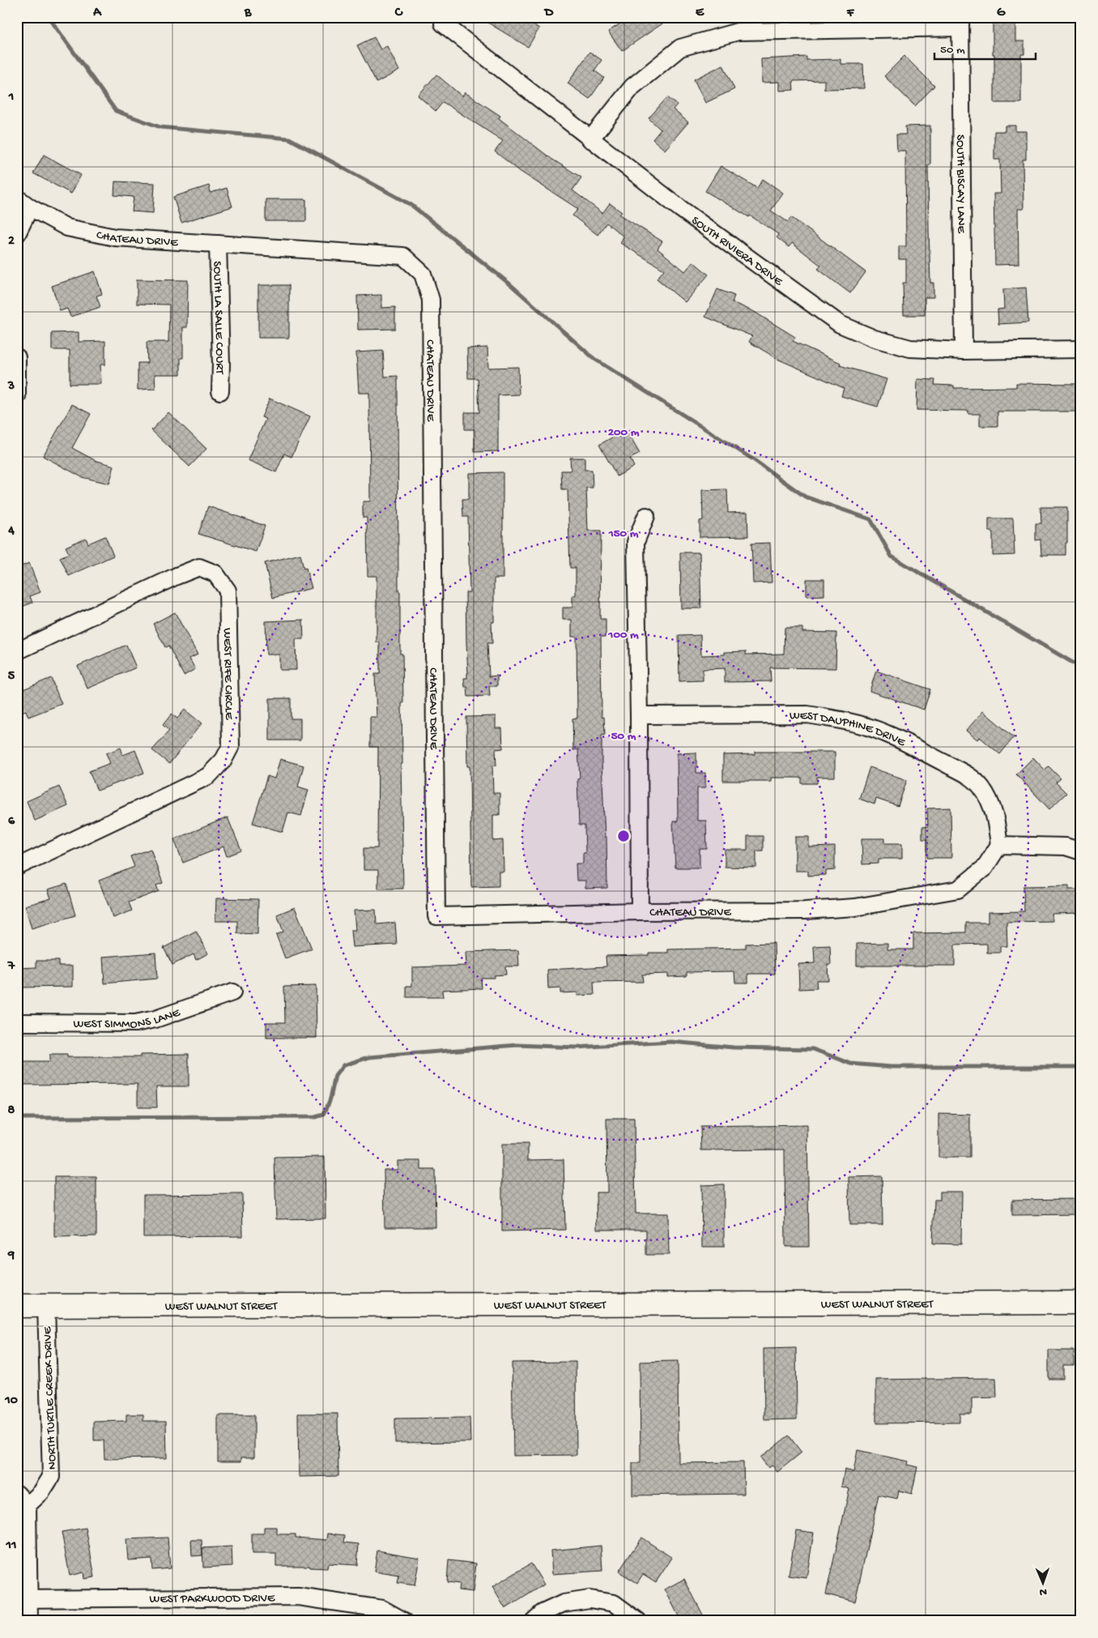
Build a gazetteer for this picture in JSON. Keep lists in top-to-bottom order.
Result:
{
  "streets": {
    "main road": ["WEST WALNUT STREET"],
    "street": [
      "SOUTH BISCAY LANE",
      "CHATEAU DRIVE",
      "SOUTH RIVIERA DRIVE",
      "SOUTH LA SALLE COURT",
      "WEST RIFE CIRCLE",
      "WEST DAUPHINE DRIVE",
      "WEST SIMMONS LANE",
      "NORTH TURTLE CREEK DRIVE",
      "WEST PARKWOOD DRIVE"
    ]
  },
  "crossings": [
    ["SOUTH BISCAY LANE", "SOUTH RIVIERA DRIVE"],
    ["CHATEAU DRIVE", "SOUTH LA SALLE COURT"],
    ["CHATEAU DRIVE", "WEST DAUPHINE DRIVE"],
    ["WEST WALNUT STREET", "NORTH TURTLE CREEK DRIVE"],
    ["NORTH TURTLE CREEK DRIVE", "WEST PARKWOOD DRIVE"]
  ],
  "scale_bar": "50 m",
  "north": "bottom",
  "grid": {
    "columns": [
      "A",
      "B",
      "C",
      "D",
      "E",
      "F",
      "G"
    ],
    "rows": [
      "1",
      "2",
      "3",
      "4",
      "5",
      "6",
      "7",
      "8",
      "9",
      "10",
      "11"
    ]
  },
  "rings": [
    "200 m",
    "150 m",
    "100 m",
    "50 m"
  ]
}
